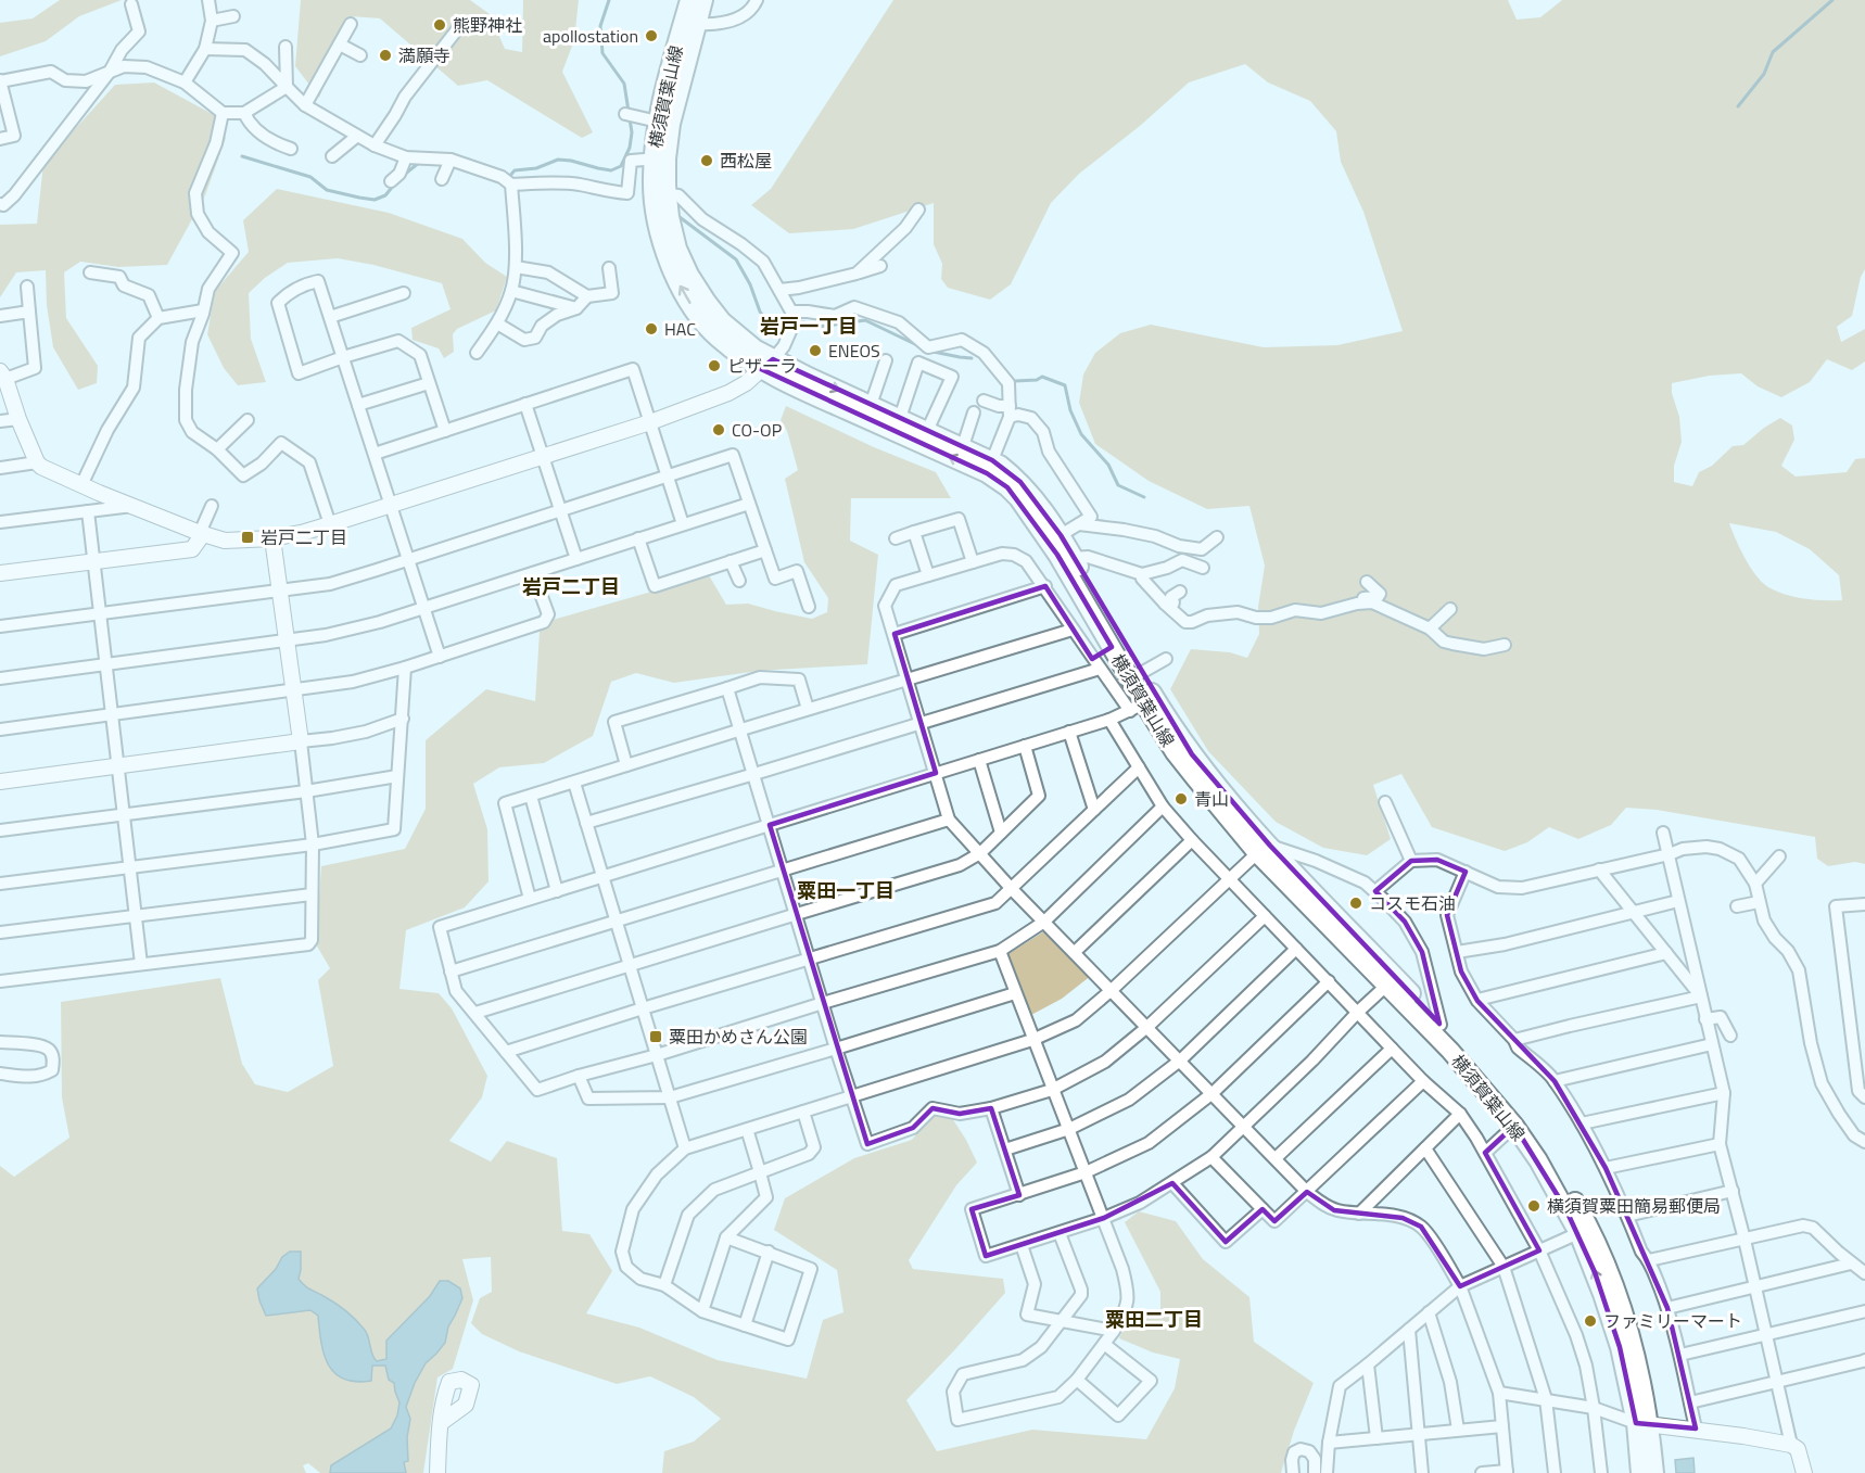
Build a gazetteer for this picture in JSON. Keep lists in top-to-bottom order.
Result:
{
  "streets": {
    "main road": ["横須賀葉山線"]
  },
  "districts": [
    "岩戸一丁目",
    "岩戸二丁目",
    "粟田一丁目",
    "粟田二丁目"
  ],
  "places": {
    "other": [
      "熊野神社",
      "apollostation",
      "満願寺",
      "西松屋",
      "HAC",
      "ENEOS",
      "ピザーラ",
      "CO-OP",
      "青山",
      "コスモ石油",
      "横須賀粟田簡易郵便局",
      "ファミリーマート"
    ],
    "transit": ["岩戸二丁目", "粟田かめさん公園"]
  }
}
